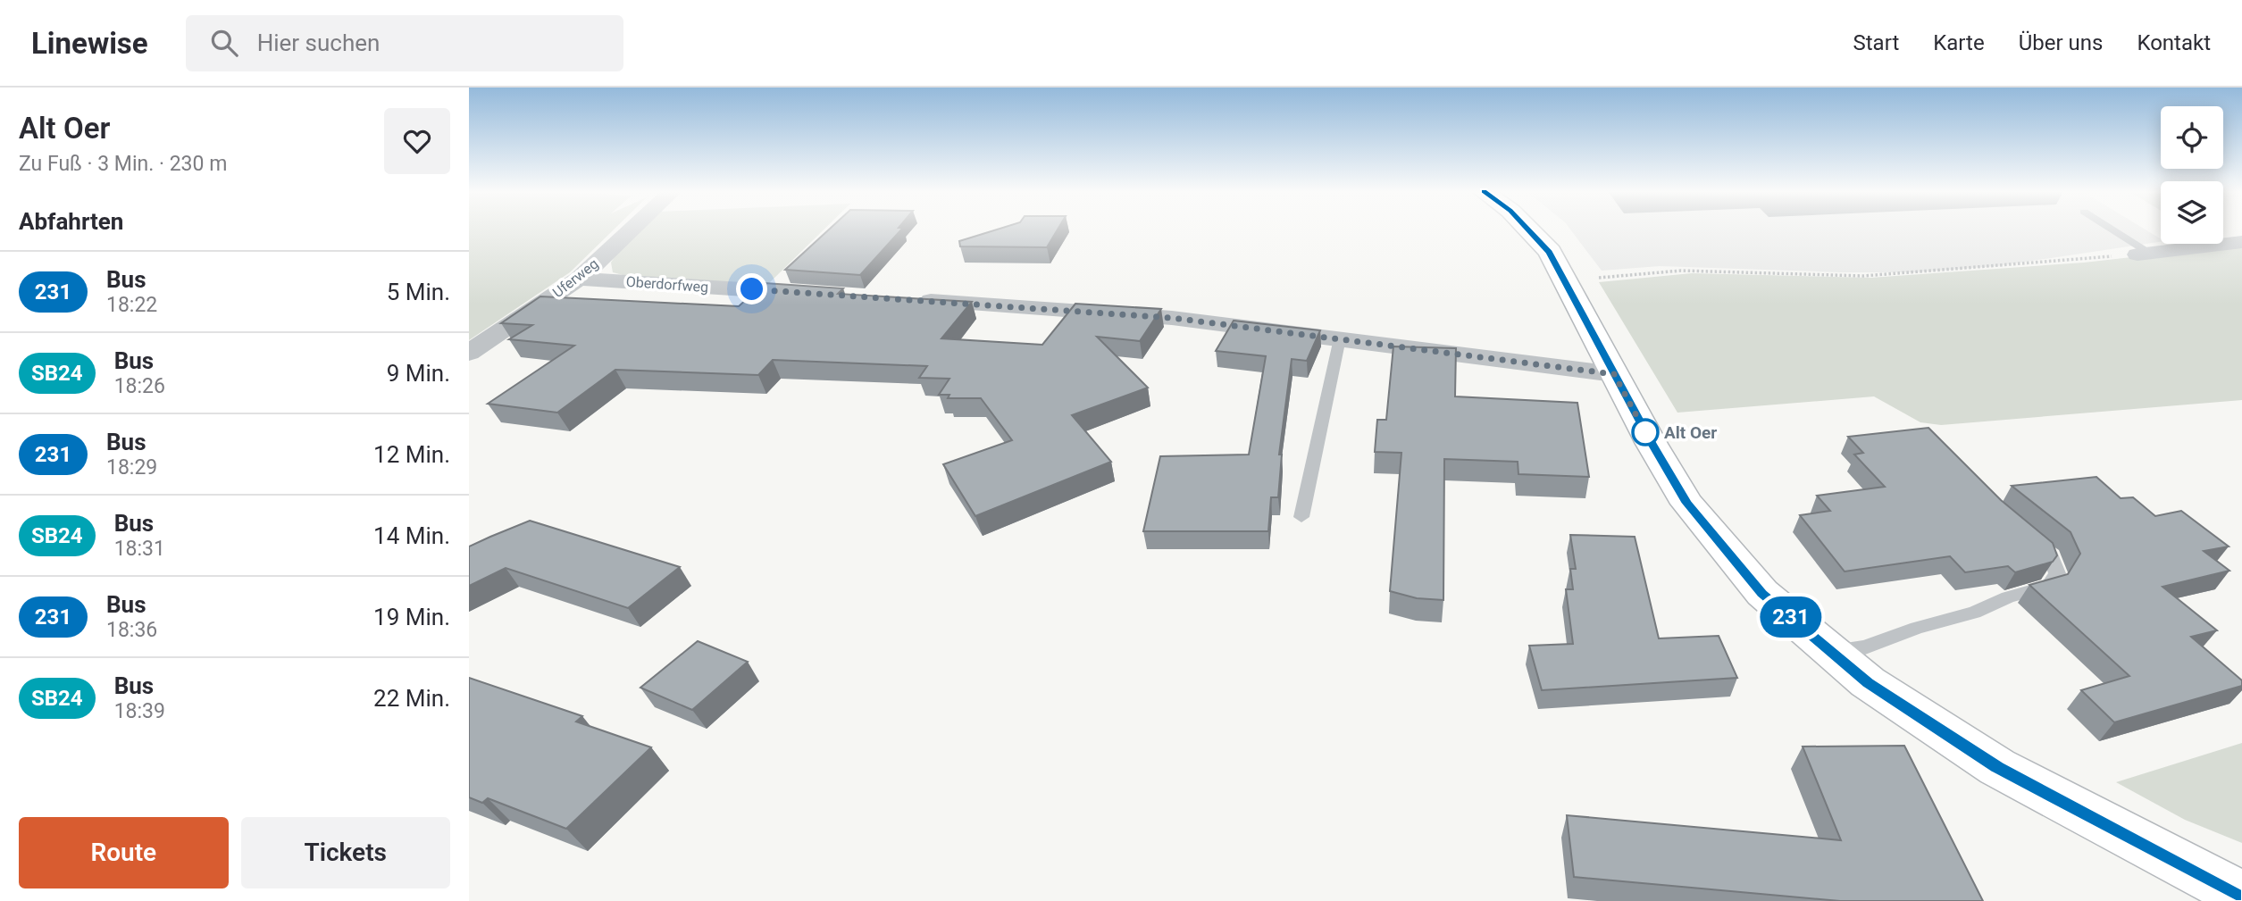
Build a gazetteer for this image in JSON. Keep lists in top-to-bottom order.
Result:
{
  "streets": {
    "street": ["Uferweg", "Oberdorfweg"]
  },
  "crossings": [
    ["Uferweg", "Oberdorfweg"]
  ],
  "places": ["Alt Oer"],
  "lines": ["bus line 231"],
  "page": {
    "header": "Linewise",
    "search": "Hier suchen",
    "nav": [
      "Start",
      "Karte",
      "Über uns",
      "Kontakt"
    ],
    "heading": [
      ["Alt Oer", "Zu Fuß · 3 Min. · 230 m"],
      "Abfahrten"
    ],
    "on_map": "231",
    "list": [
      {
        "mark": "231",
        "name": "Bus",
        "note": "18:22",
        "value": "5 Min."
      },
      {
        "mark": "SB24",
        "name": "Bus",
        "note": "18:26",
        "value": "9 Min."
      },
      {
        "mark": "231",
        "name": "Bus",
        "note": "18:29",
        "value": "12 Min."
      },
      {
        "mark": "SB24",
        "name": "Bus",
        "note": "18:31",
        "value": "14 Min."
      },
      {
        "mark": "231",
        "name": "Bus",
        "note": "18:36",
        "value": "19 Min."
      },
      {
        "mark": "SB24",
        "name": "Bus",
        "note": "18:39",
        "value": "22 Min."
      }
    ],
    "buttons": ["Route", "Tickets"]
  }
}
